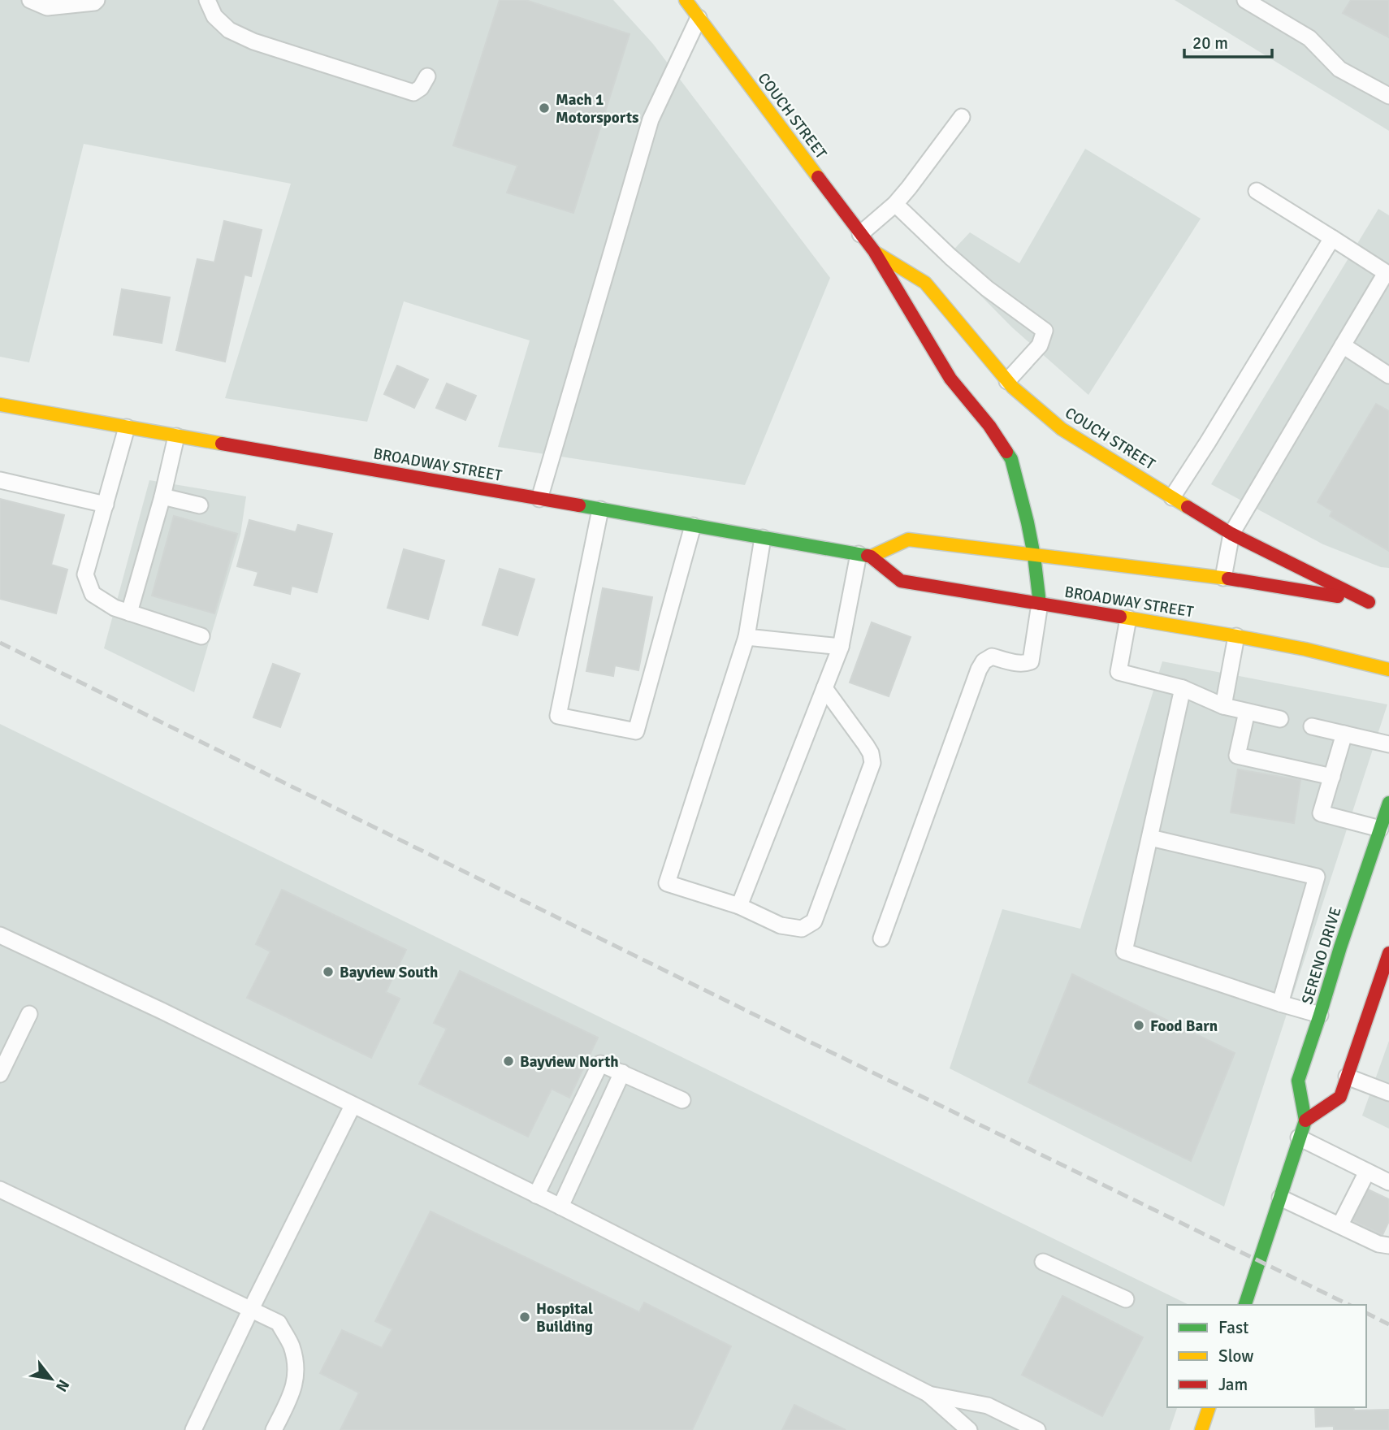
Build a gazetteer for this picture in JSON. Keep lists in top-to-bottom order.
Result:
{
  "streets": {
    "street": ["COUCH STREET", "BROADWAY STREET", "SERENO DRIVE"]
  },
  "crossings": [
    ["COUCH STREET", "BROADWAY STREET"]
  ],
  "places": [
    "Mach 1 Motorsports",
    "Bayview South",
    "Food Barn",
    "Bayview North",
    "Hospital Building"
  ],
  "legend": ["Fast", "Slow", "Jam"],
  "scale_bar": "20 m",
  "north": "bottom right"
}
